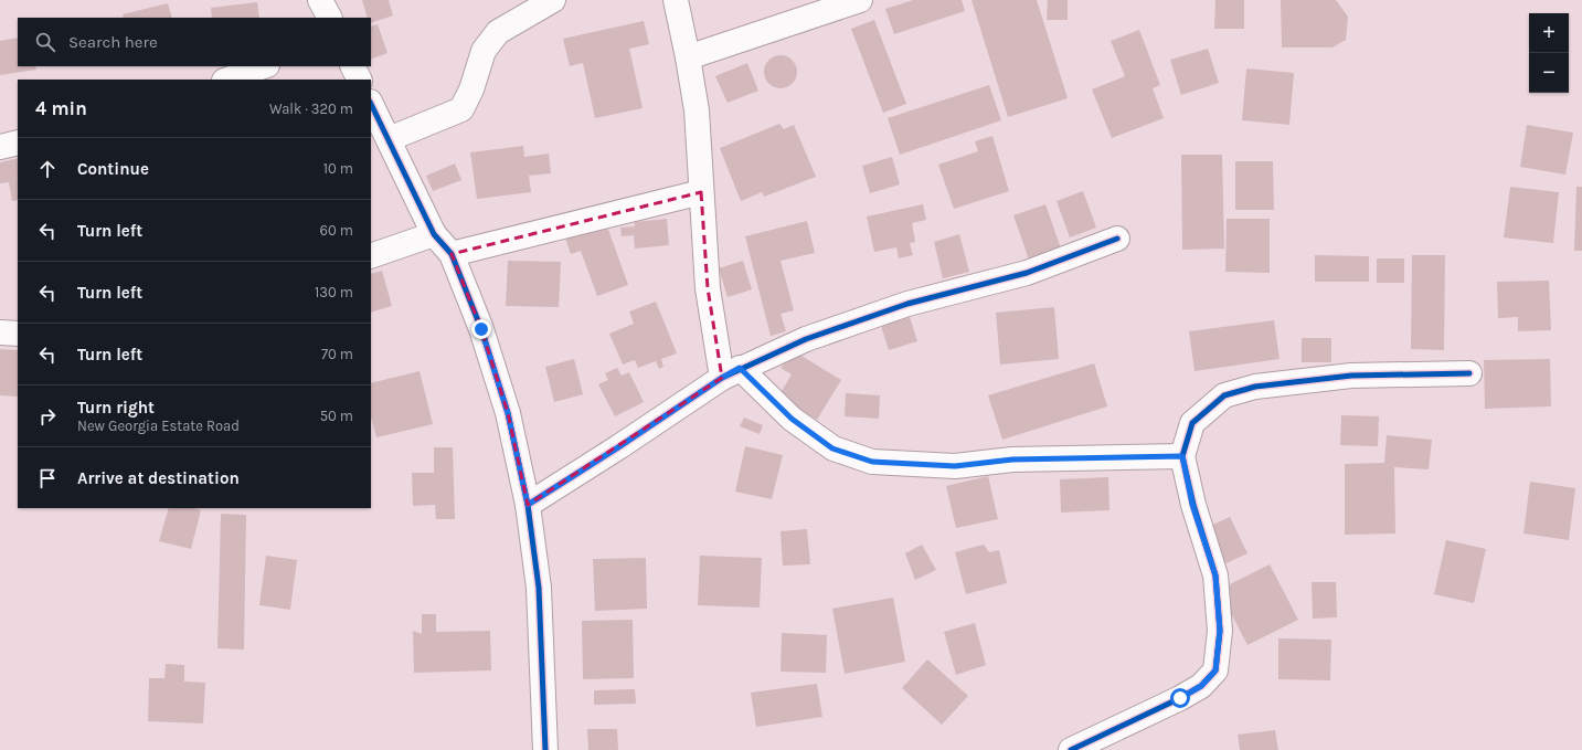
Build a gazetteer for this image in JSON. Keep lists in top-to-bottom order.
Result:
{
  "page": {
    "map_buttons": ["+", "−"],
    "search": "Search here",
    "heading": ["4 min", "Walk · 320 m"],
    "list": [
      ["Continue", "10 m"],
      ["Turn left", "60 m"],
      ["Turn left", "130 m"],
      ["Turn left", "70 m"],
      ["Turn right", "New Georgia Estate Road", "50 m"],
      "Arrive at destination"
    ]
  }
}
